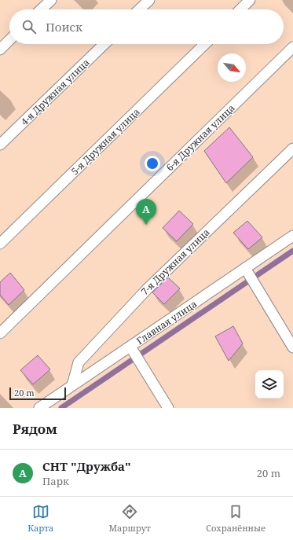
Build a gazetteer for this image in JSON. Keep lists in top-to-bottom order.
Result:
{
  "streets": {
    "lane": [
      "4-я Дружная улица",
      "6-я Дружная улица",
      "5-я Дружная улица",
      "7-я Дружная улица",
      "Главная улица"
    ]
  },
  "crossings": [
    ["7-я Дружная улица", "Главная улица"]
  ],
  "scale_bar": "20 m",
  "north": "bottom right",
  "page": {
    "search": "Поиск",
    "pins": "A",
    "scale": "20 m",
    "heading": "Рядом",
    "list": [
      {
        "mark": "A",
        "name": "СНТ \"Дружба\"",
        "note": "Парк",
        "value": "20 m"
      }
    ],
    "nav": ["Карта", "Маршрут", "Сохранённые"]
  }
}
